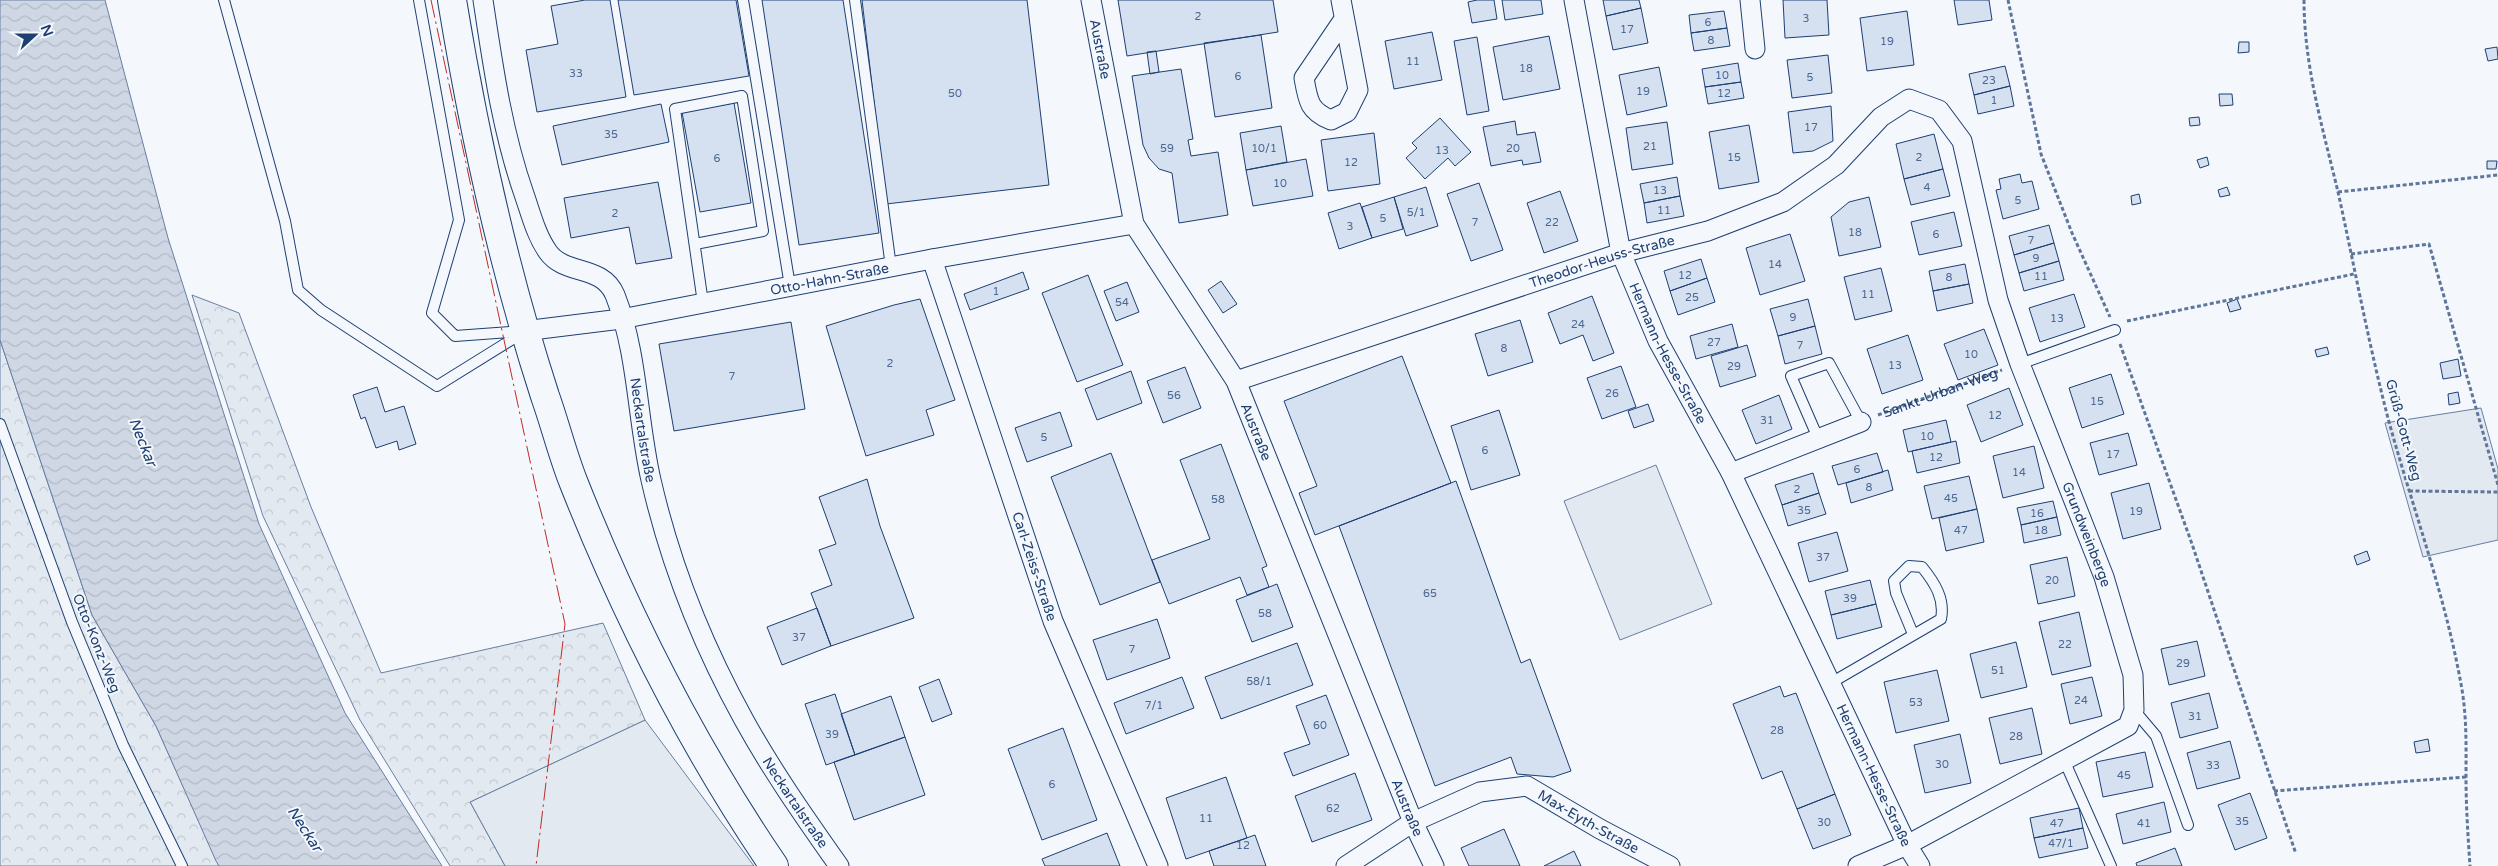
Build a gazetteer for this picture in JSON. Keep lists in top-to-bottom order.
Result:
{
  "streets": {
    "street": [
      "Austraße",
      "Theodor-Heuss-Straße",
      "Otto-Hahn-Straße",
      "Hermann-Hesse-Straße",
      "Neckartalstraße",
      "Grundweinberge",
      "Carl-Zeiss-Straße",
      "Max-Eyth-Straße"
    ],
    "lane": ["Otto-Konz-Weg"],
    "path": ["Sankt-Urban-Weg", "Grüß-Gott-Weg"]
  },
  "crossings": [
    ["Austraße", "Theodor-Heuss-Straße"],
    ["Austraße", "Otto-Hahn-Straße"],
    ["Austraße", "Max-Eyth-Straße"],
    ["Theodor-Heuss-Straße", "Hermann-Hesse-Straße"],
    ["Theodor-Heuss-Straße", "Grundweinberge"],
    ["Otto-Hahn-Straße", "Neckartalstraße"],
    ["Otto-Hahn-Straße", "Carl-Zeiss-Straße"],
    ["Sankt-Urban-Weg", "Grundweinberge"]
  ],
  "water": ["Neckar"],
  "house_numbers": [
    "2",
    "3",
    "6",
    "17",
    "8",
    "19",
    "11",
    "18",
    "33",
    "10",
    "6",
    "5",
    "23",
    "19",
    "50",
    "12",
    "1",
    "17",
    "35",
    "21",
    "59",
    "10/1",
    "20",
    "13",
    "15",
    "2",
    "6",
    "12",
    "10",
    "4",
    "13",
    "5",
    "11",
    "5/1",
    "2",
    "5",
    "7",
    "22",
    "3",
    "18",
    "6",
    "7",
    "9",
    "14",
    "12",
    "11",
    "8",
    "1",
    "11",
    "25",
    "54",
    "9",
    "13",
    "24",
    "27",
    "7",
    "8",
    "10",
    "2",
    "13",
    "29",
    "7",
    "26",
    "56",
    "15",
    "12",
    "31",
    "10",
    "5",
    "6",
    "17",
    "12",
    "6",
    "14",
    "8",
    "2",
    "45",
    "58",
    "35",
    "19",
    "16",
    "47",
    "18",
    "37",
    "20",
    "65",
    "39",
    "58",
    "37",
    "22",
    "7",
    "29",
    "51",
    "58/1",
    "24",
    "53",
    "7/1",
    "31",
    "60",
    "28",
    "39",
    "28",
    "30",
    "33",
    "45",
    "6",
    "62",
    "11",
    "35",
    "30",
    "47",
    "41",
    "47/1",
    "12"
  ],
  "north": "right"
}
